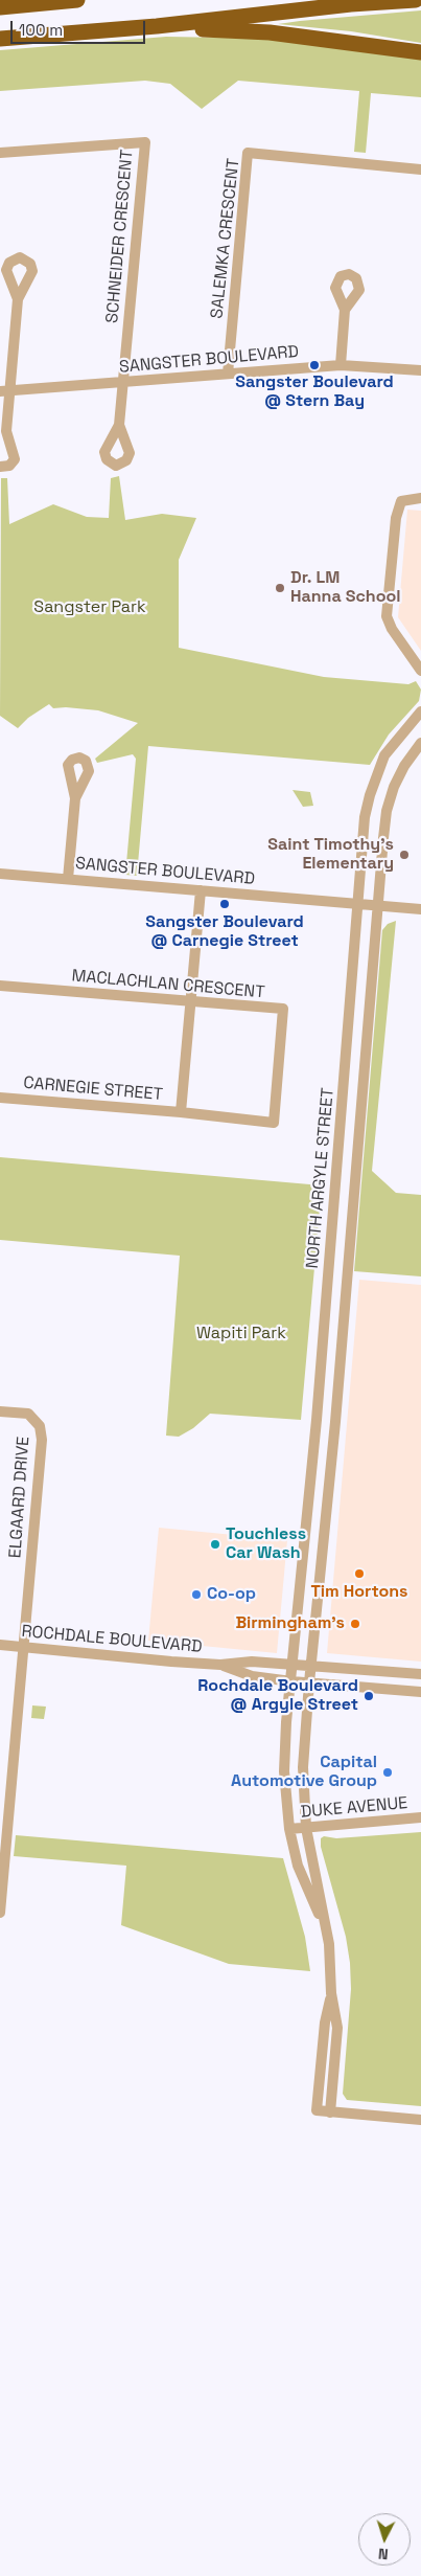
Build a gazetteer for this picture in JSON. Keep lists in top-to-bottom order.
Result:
{
  "streets": {
    "street": [
      "SCHNEIDER CRESCENT",
      "SALEMKA CRESCENT",
      "SANGSTER BOULEVARD",
      "MACLACHLAN CRESCENT",
      "CARNEGIE STREET",
      "NORTH ARGYLE STREET",
      "ELGAARD DRIVE",
      "ROCHDALE BOULEVARD",
      "DUKE AVENUE"
    ]
  },
  "crossings": [
    ["SCHNEIDER CRESCENT", "SANGSTER BOULEVARD"],
    ["SALEMKA CRESCENT", "SANGSTER BOULEVARD"],
    ["SANGSTER BOULEVARD", "CARNEGIE STREET"],
    ["SANGSTER BOULEVARD", "NORTH ARGYLE STREET"],
    ["MACLACHLAN CRESCENT", "CARNEGIE STREET"],
    ["NORTH ARGYLE STREET", "ROCHDALE BOULEVARD"],
    ["NORTH ARGYLE STREET", "DUKE AVENUE"],
    ["ELGAARD DRIVE", "ROCHDALE BOULEVARD"]
  ],
  "parks": ["Sangster Park", "Wapiti Park"],
  "places": [
    "Sangster Boulevard @ Stern Bay",
    "Dr. LM Hanna School",
    "Saint Timothy's Elementary",
    "Sangster Boulevard @ Carnegie Street",
    "Touchless Car Wash",
    "Tim Hortons",
    "Co-op",
    "Birmingham's",
    "Rochdale Boulevard @ Argyle Street",
    "Capital Automotive Group"
  ],
  "scale_bar": "100 m",
  "north": "bottom"
}
